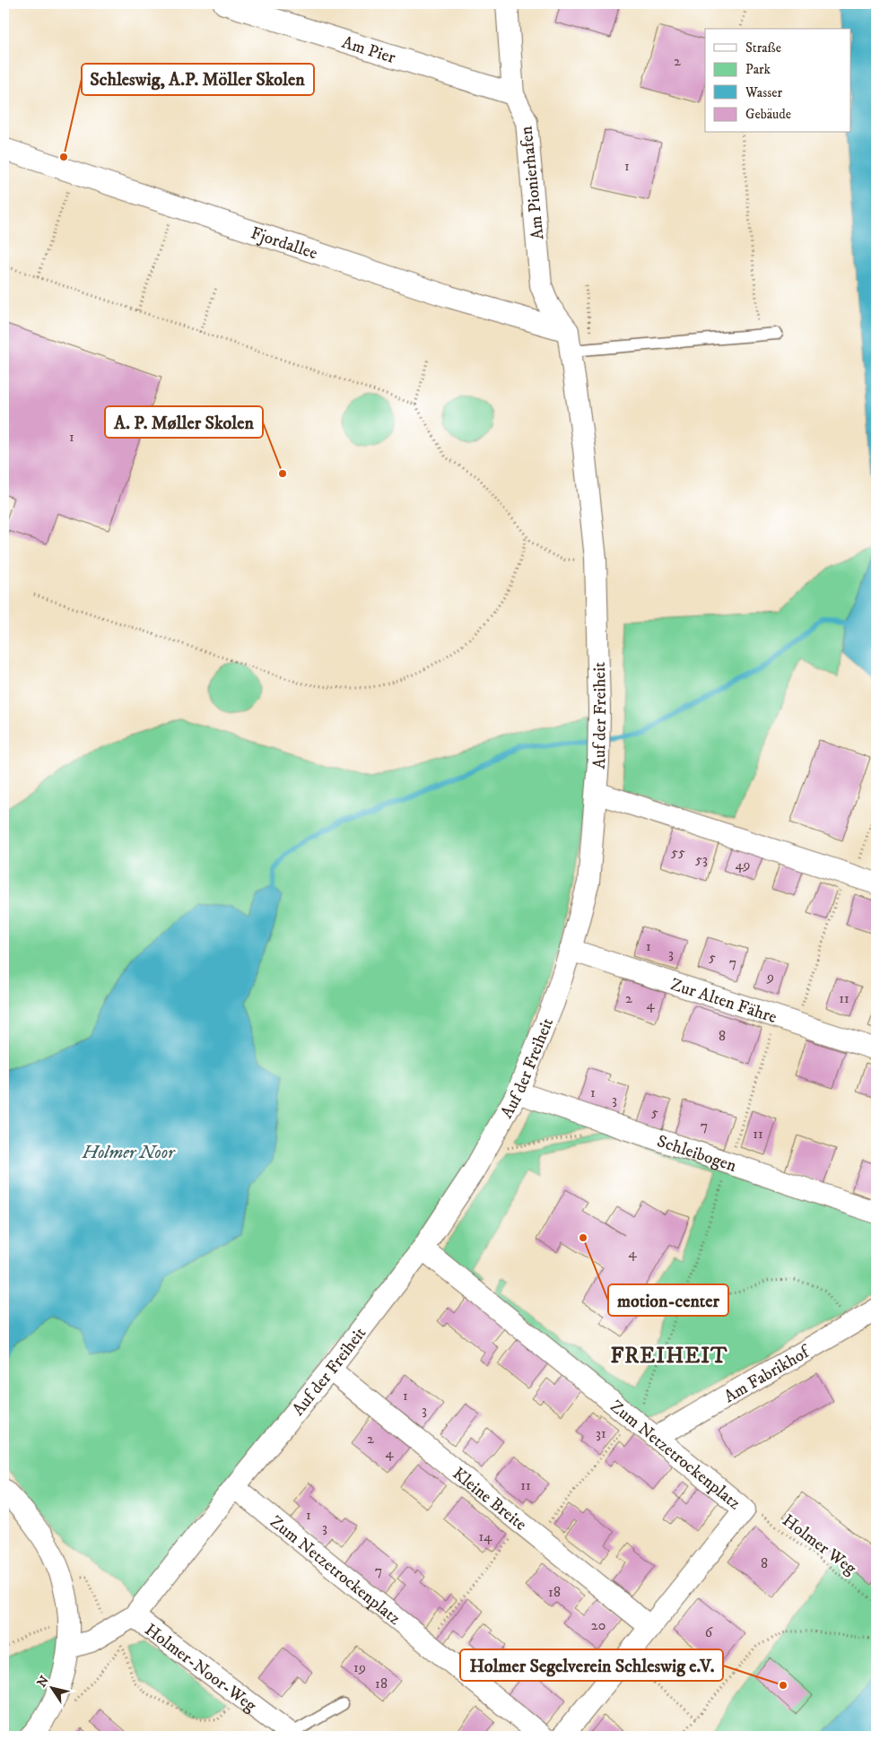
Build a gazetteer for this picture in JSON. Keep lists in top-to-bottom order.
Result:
{
  "streets": {
    "street": [
      "Am Pier",
      "Am Pionierhafen",
      "Fjordallee",
      "Auf der Freiheit",
      "Zur Alten Fähre",
      "Schleibogen",
      "Am Fabrikhof",
      "Zum Netzetrockenplatz",
      "Kleine Breite",
      "Holmer-Noor-Weg"
    ],
    "path": ["Holmer Weg"]
  },
  "crossings": [
    ["Am Pier", "Am Pionierhafen"],
    ["Am Pionierhafen", "Fjordallee"],
    ["Am Pionierhafen", "Auf der Freiheit"],
    ["Fjordallee", "Auf der Freiheit"],
    ["Auf der Freiheit", "Zur Alten Fähre"],
    ["Auf der Freiheit", "Schleibogen"],
    ["Auf der Freiheit", "Zum Netzetrockenplatz"],
    ["Auf der Freiheit", "Kleine Breite"],
    ["Auf der Freiheit", "Holmer-Noor-Weg"],
    ["Am Fabrikhof", "Zum Netzetrockenplatz"],
    ["Zum Netzetrockenplatz", "Kleine Breite"],
    ["Zum Netzetrockenplatz", "Holmer Weg"]
  ],
  "districts": ["FREIHEIT"],
  "water": ["Holmer Noor"],
  "places": [
    "Schleswig, A.P. Möller Skolen",
    "A. P. Møller Skolen",
    "motion-center",
    "Holmer Segelverein Schleswig e.V."
  ],
  "house_numbers": [
    "2",
    "1",
    "1",
    "55",
    "53",
    "49",
    "1",
    "3",
    "5",
    "7",
    "9",
    "2",
    "11",
    "4",
    "8",
    "1",
    "3",
    "5",
    "7",
    "11",
    "4",
    "1",
    "3",
    "31",
    "2",
    "4",
    "11",
    "1",
    "3",
    "14",
    "8",
    "7",
    "18",
    "20",
    "6",
    "19",
    "18"
  ],
  "legend": [
    "Straße",
    "Park",
    "Wasser",
    "Gebäude"
  ],
  "north": "top left"
}
